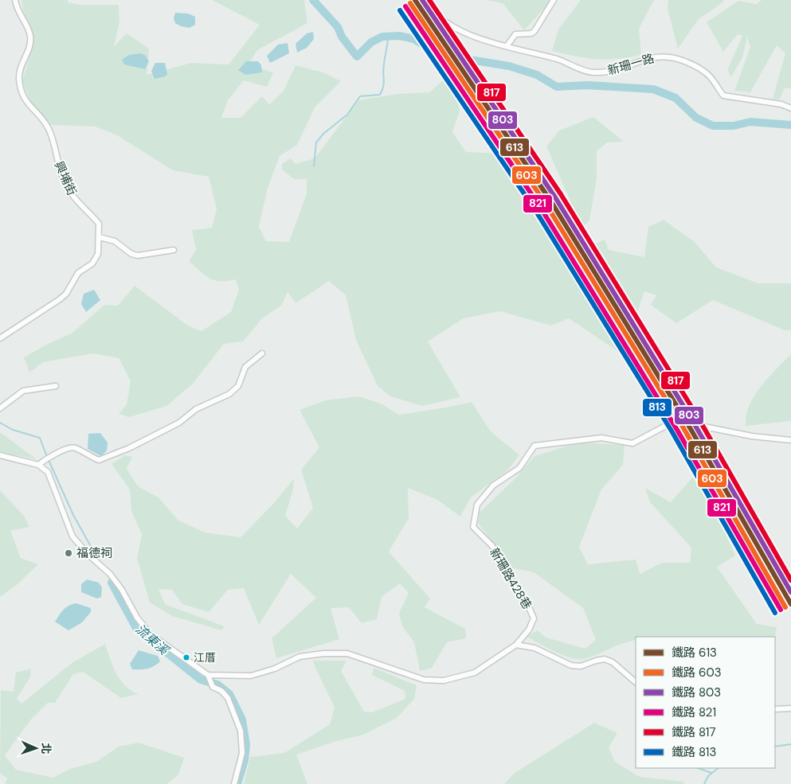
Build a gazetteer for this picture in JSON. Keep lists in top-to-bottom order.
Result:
{
  "streets": {
    "street": ["新珊一路", "興埔街", "新珊路428巷"]
  },
  "water": ["流東溪"],
  "places": ["福德祠", "江厝"],
  "lines": [
    "rail line 613",
    "rail line 803",
    "rail line 817",
    "rail line 603",
    "rail line 821",
    "rail line 813"
  ],
  "legend": [
    "鐵路 613",
    "鐵路 603",
    "鐵路 803",
    "鐵路 821",
    "鐵路 817",
    "鐵路 813"
  ],
  "north": "right"
}
